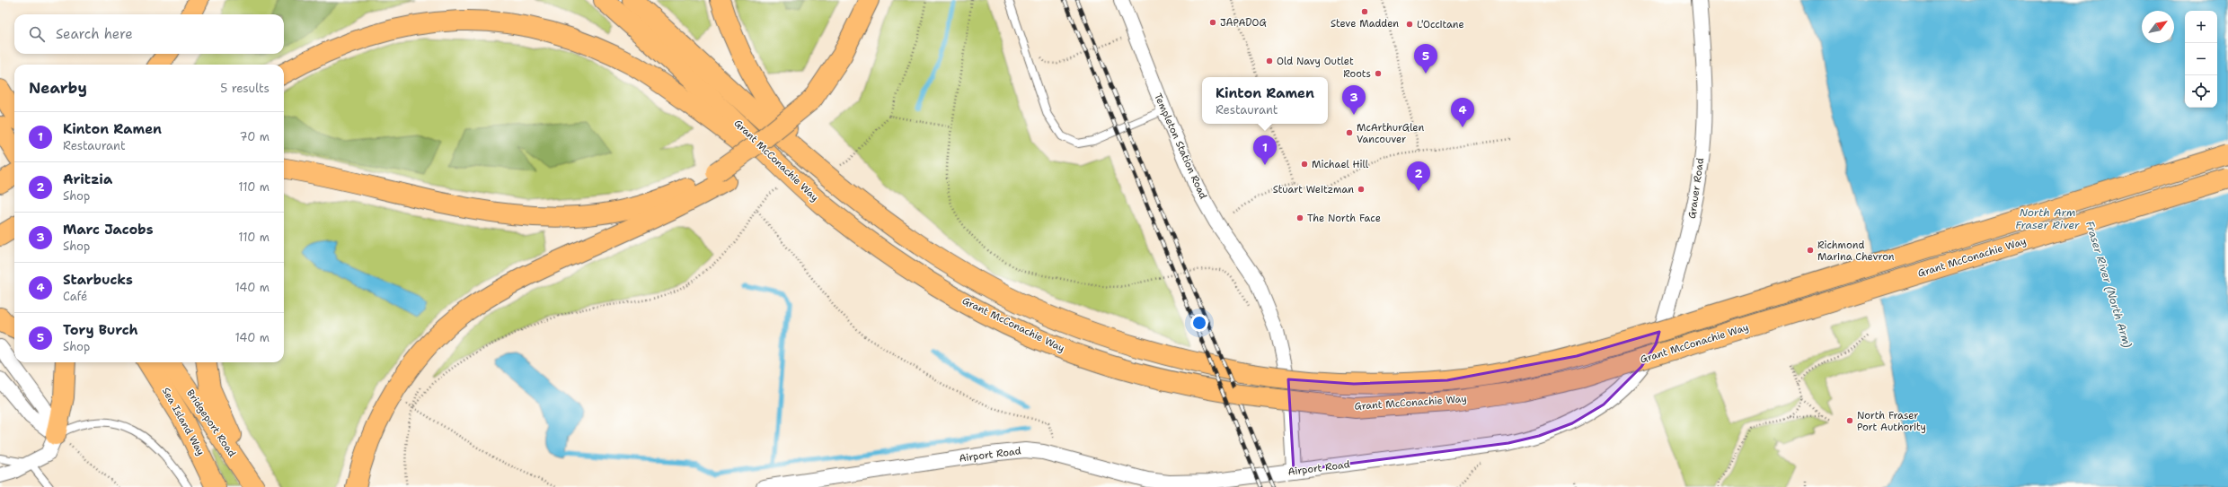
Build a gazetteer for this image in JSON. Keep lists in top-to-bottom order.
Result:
{
  "streets": {
    "main road": ["Grant McConachie Way", "Sea Island Way", "Bridgeport Road"],
    "street": ["Templeton Station Road", "Grauer Road", "Airport Road"]
  },
  "crossings": [
    ["Templeton Station Road", "Airport Road"],
    ["Grauer Road", "Airport Road"]
  ],
  "water": ["North Arm Fraser River", "Fraser River (North Arm)"],
  "places": [
    "Steve Madden",
    "JAPADOG",
    "L'Occitane",
    "Old Navy Outlet",
    "Roots",
    "McArthurGlen Vancouver",
    "Michael Hill",
    "Stuart Weitzman",
    "The North Face",
    "Richmond Marina Chevron",
    "North Fraser Port Authority"
  ],
  "north": "top right",
  "page": {
    "map_buttons": ["+", "−"],
    "search": "Search here",
    "pins": [
      "5",
      "3",
      "4",
      "1",
      "2"
    ],
    "heading": ["Nearby", "5 results"],
    "popup": ["Kinton Ramen", "Restaurant"],
    "list": [
      {
        "mark": "1",
        "name": "Kinton Ramen",
        "note": "Restaurant",
        "value": "70 m"
      },
      {
        "mark": "2",
        "name": "Aritzia",
        "note": "Shop",
        "value": "110 m"
      },
      {
        "mark": "3",
        "name": "Marc Jacobs",
        "note": "Shop",
        "value": "110 m"
      },
      {
        "mark": "4",
        "name": "Starbucks",
        "note": "Café",
        "value": "140 m"
      },
      {
        "mark": "5",
        "name": "Tory Burch",
        "note": "Shop",
        "value": "140 m"
      }
    ]
  }
}
